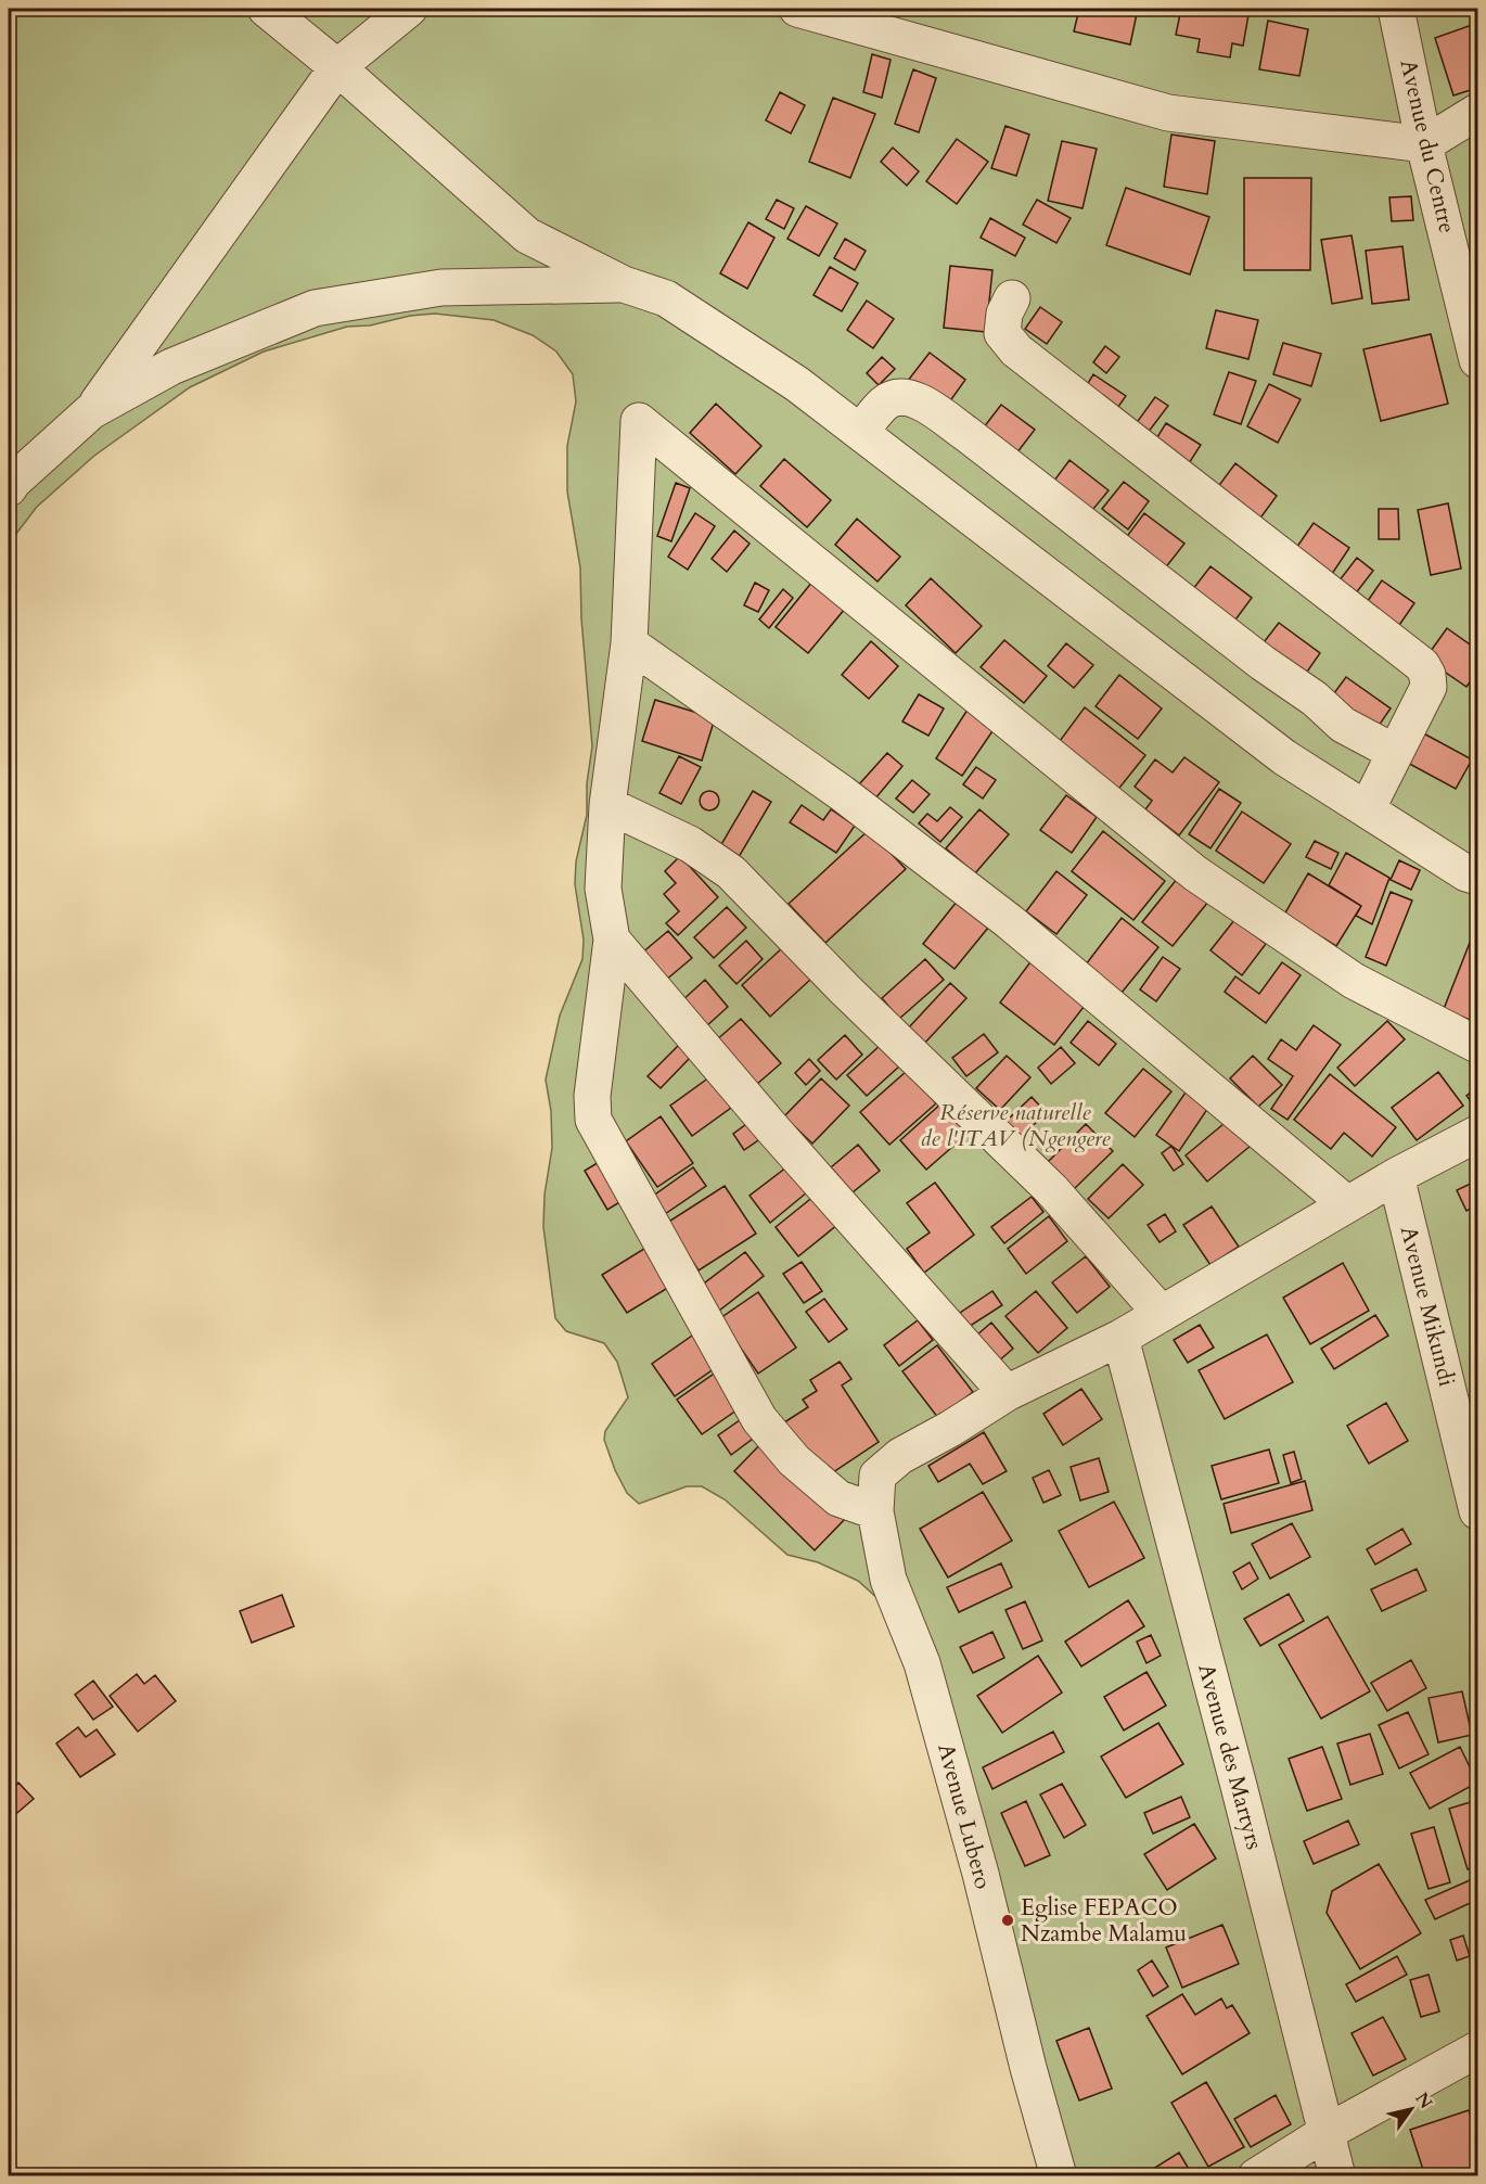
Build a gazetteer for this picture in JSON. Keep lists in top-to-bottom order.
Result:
{
  "streets": {
    "street": [
      "Avenue du Centre",
      "Avenue Mikundi",
      "Avenue des Martyrs",
      "Avenue Lubero"
    ]
  },
  "parks": ["Réserve naturelle de l'ITAV (Ngengere"],
  "places": ["Eglise FEPACO Nzambe Malamu"],
  "north": "top right"
}
